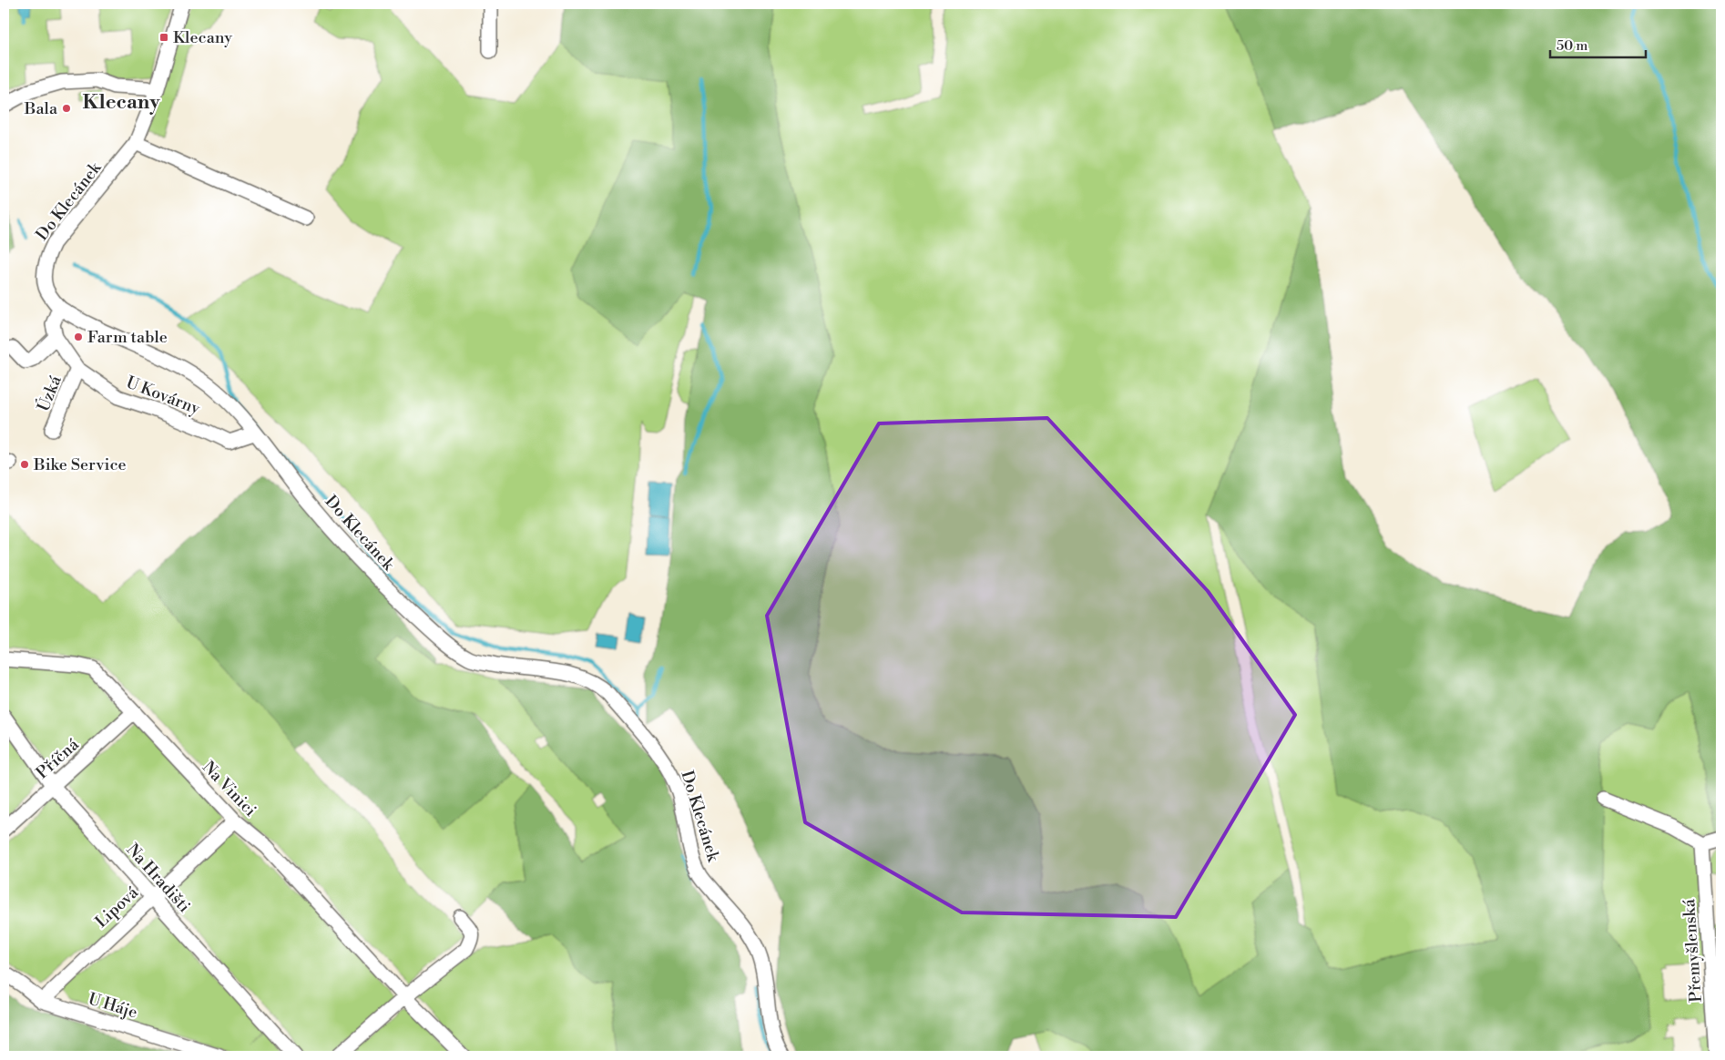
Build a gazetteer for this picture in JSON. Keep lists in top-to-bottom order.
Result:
{
  "streets": {
    "street": [
      "Do Klecánek",
      "Úzká",
      "U Kovárny",
      "Příčná",
      "Na Vinici",
      "Na Hradišti",
      "Lipová",
      "Přemyšlenská",
      "U Háje"
    ]
  },
  "crossings": [
    ["Do Klecánek", "U Kovárny"],
    ["Úzká", "U Kovárny"],
    ["Příčná", "Na Vinici"],
    ["Příčná", "Na Hradišti"],
    ["Na Vinici", "Lipová"],
    ["Na Hradišti", "Lipová"],
    ["Lipová", "U Háje"]
  ],
  "districts": ["Klecany"],
  "places": {
    "transit": ["Klecany"],
    "other": ["Bala", "Farm table", "Bike Service"]
  },
  "scale_bar": "50 m"
}
